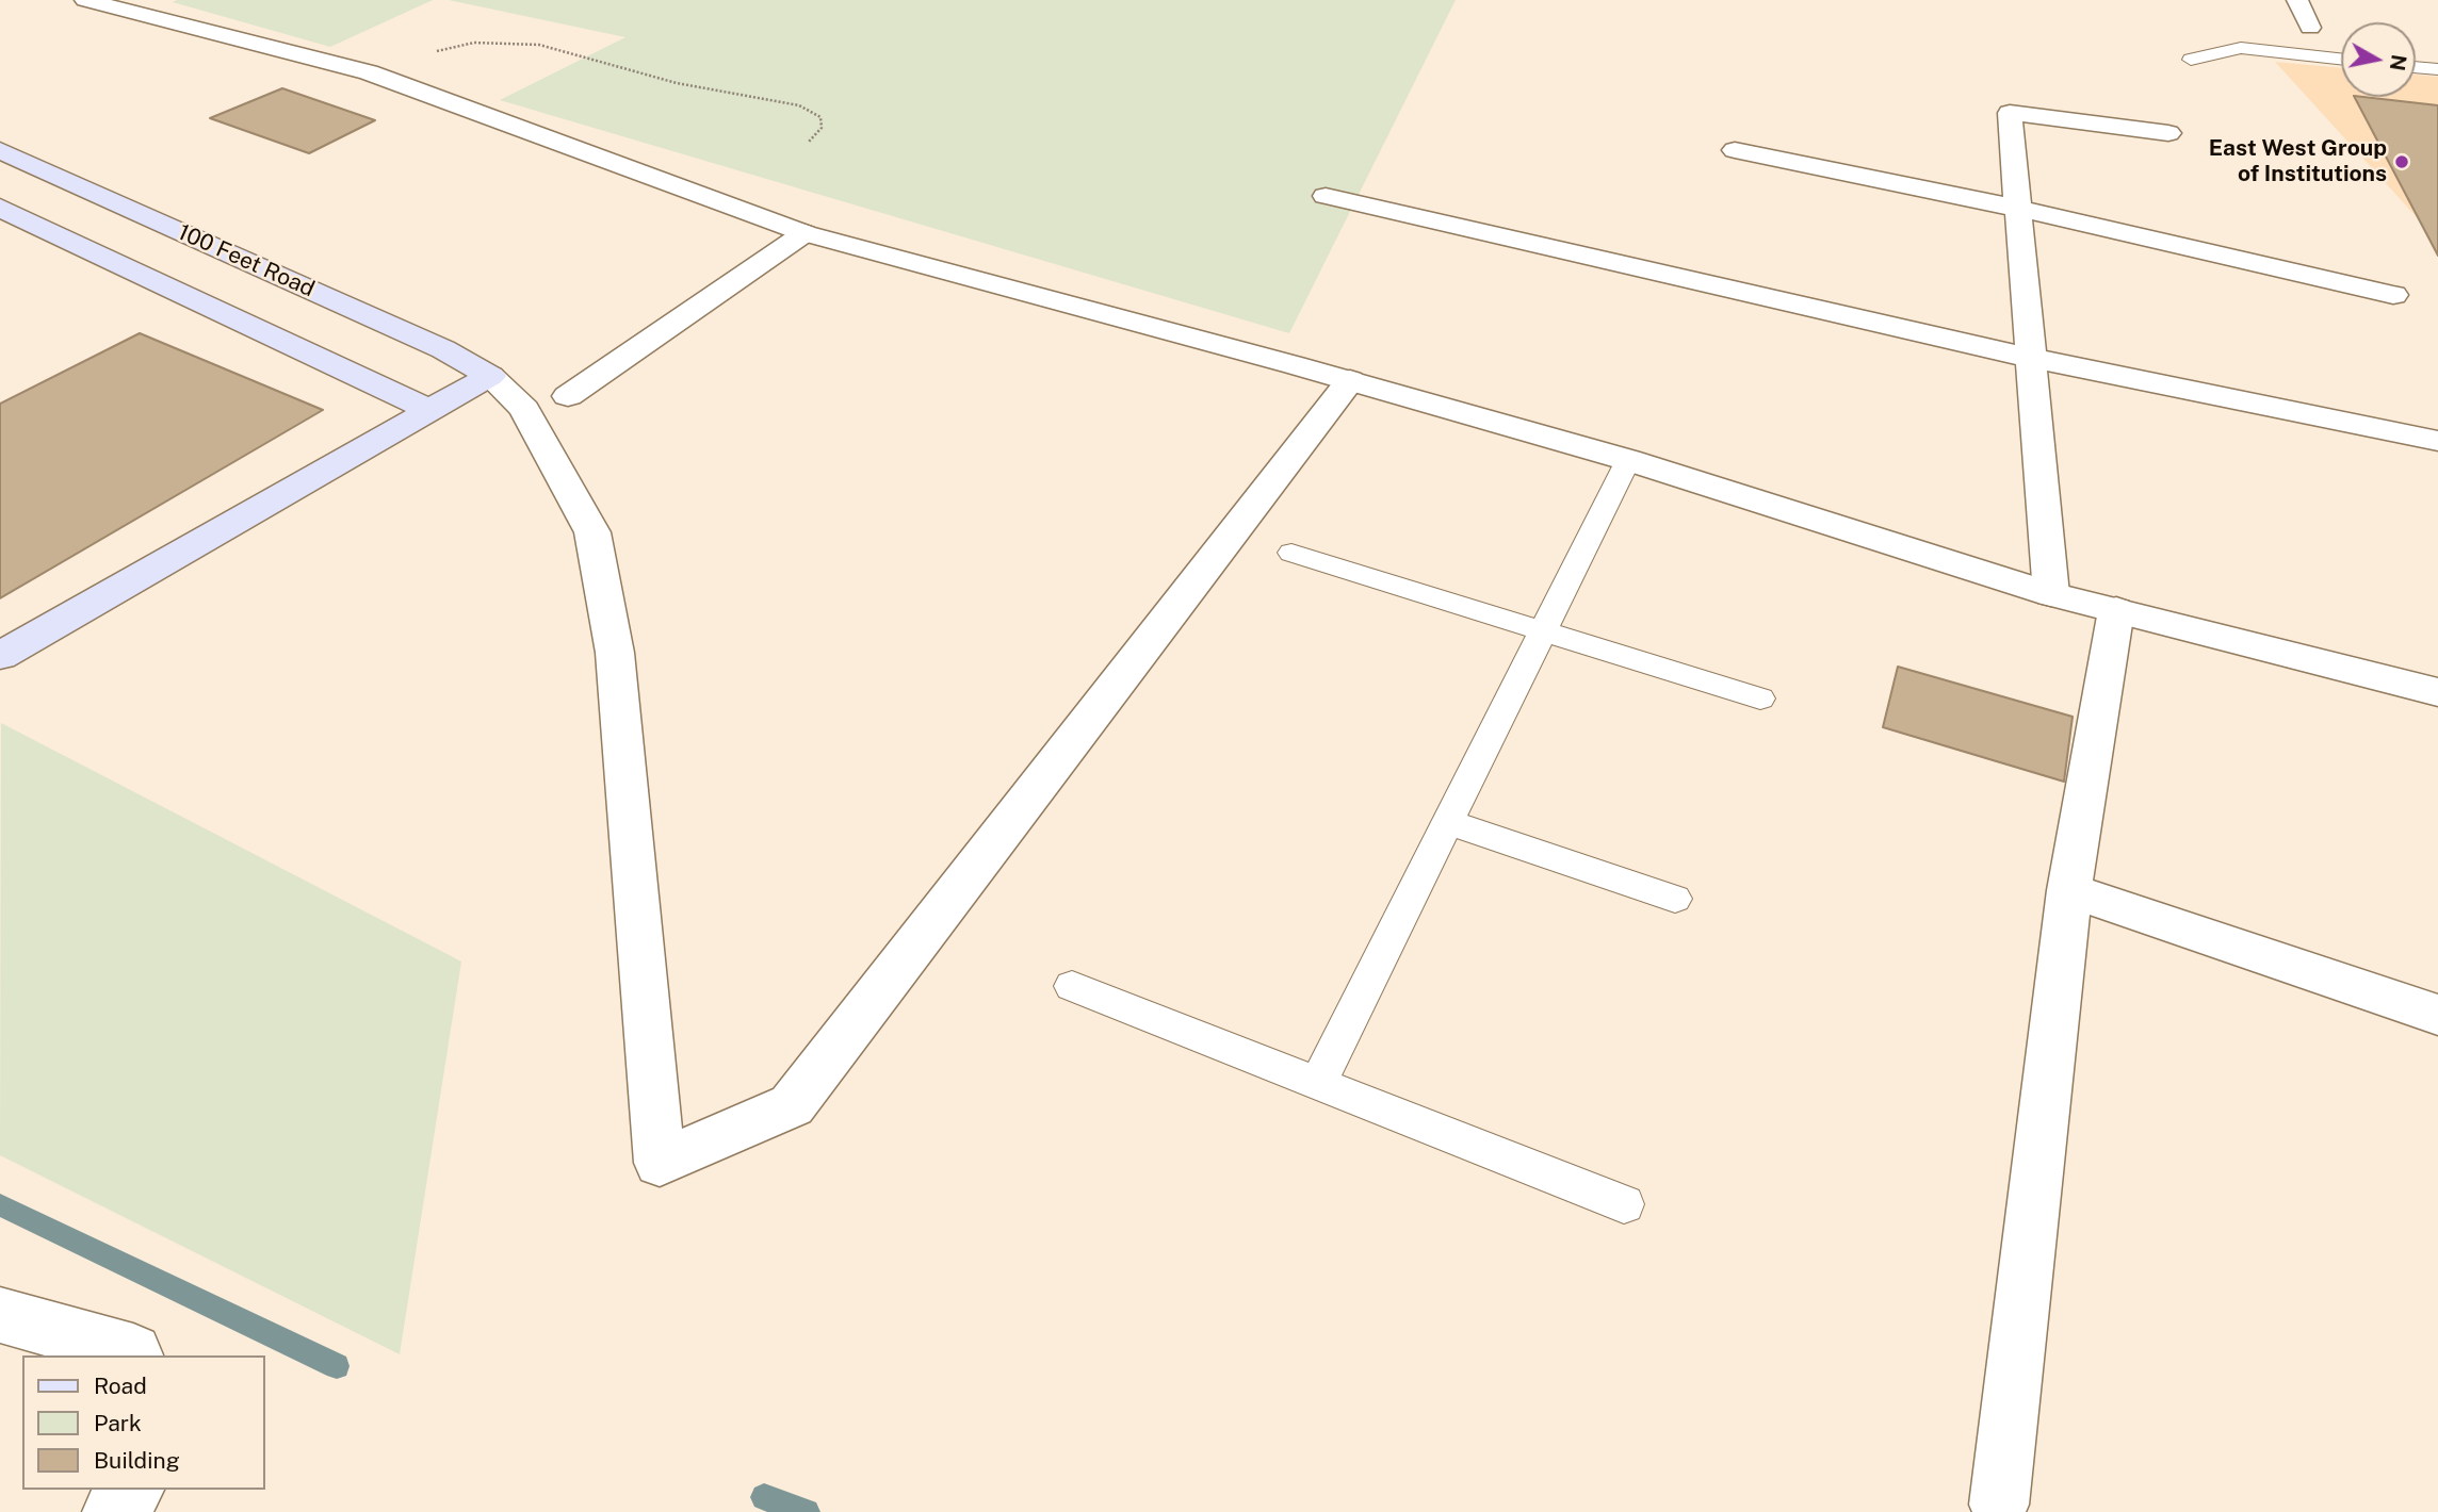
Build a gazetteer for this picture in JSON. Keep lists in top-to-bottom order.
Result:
{
  "streets": {
    "main road": ["100 Feet Road"]
  },
  "places": ["East West Group of Institutions"],
  "legend": ["Road", "Park", "Building"],
  "north": "right"
}
